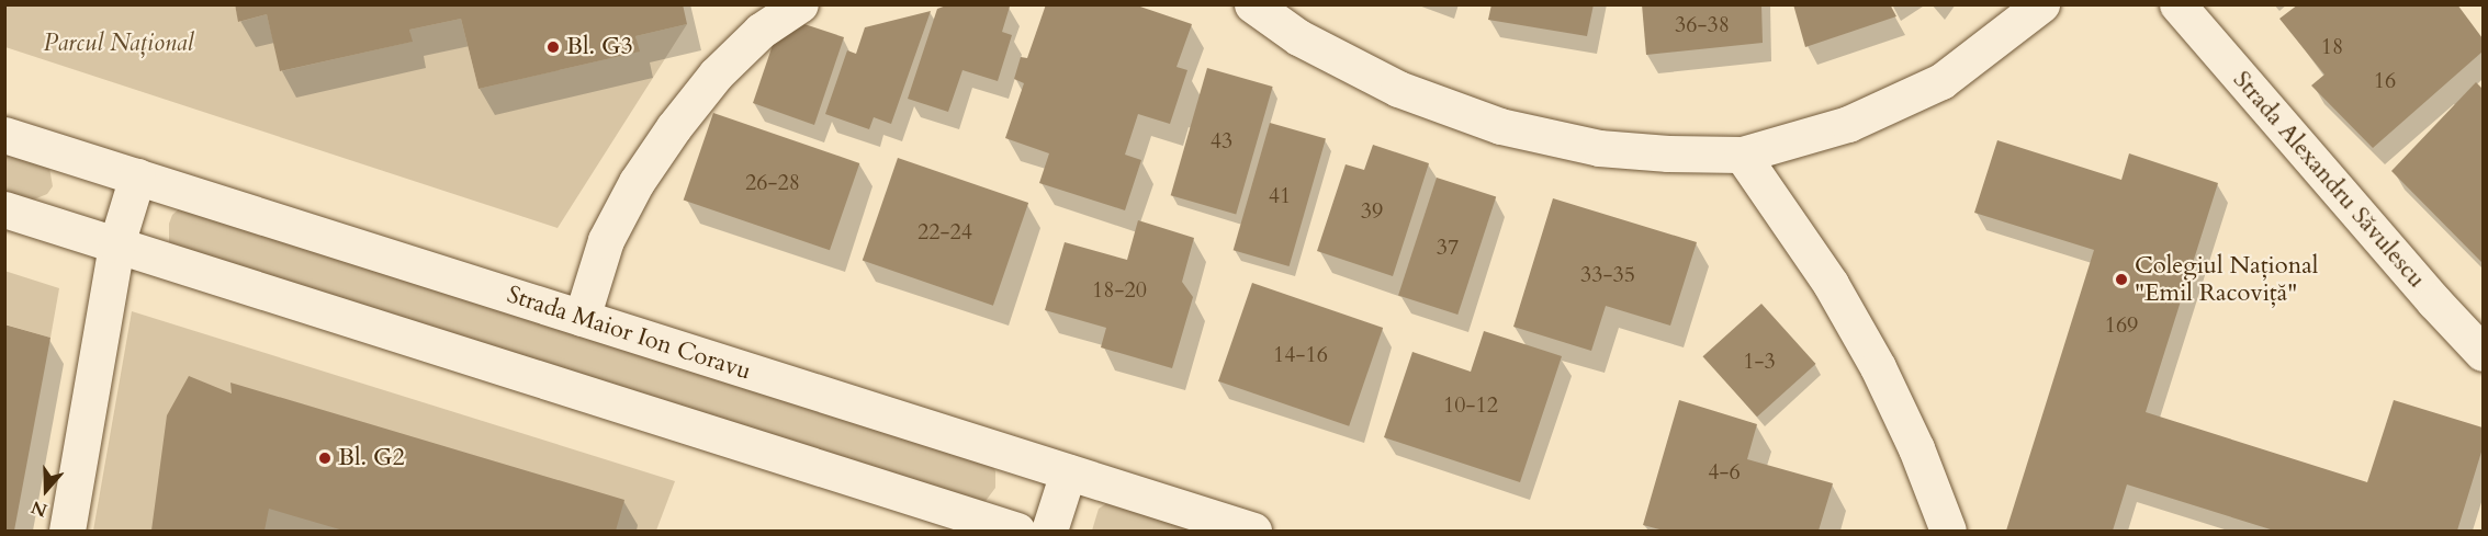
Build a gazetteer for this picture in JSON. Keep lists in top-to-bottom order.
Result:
{
  "streets": {
    "street": ["Strada Alexandru Săvulescu", "Strada Maior Ion Coravu"]
  },
  "parks": ["Parcul Național"],
  "places": ["Bl. G3", "Colegiul Național \"Emil Racoviță\"", "Bl. G2"],
  "house_numbers": [
    "36-38",
    "18",
    "16",
    "43",
    "26-28",
    "41",
    "39",
    "22-24",
    "37",
    "33-35",
    "18-20",
    "169",
    "14-16",
    "1-3",
    "10-12",
    "4-6"
  ],
  "north": "bottom"
}
